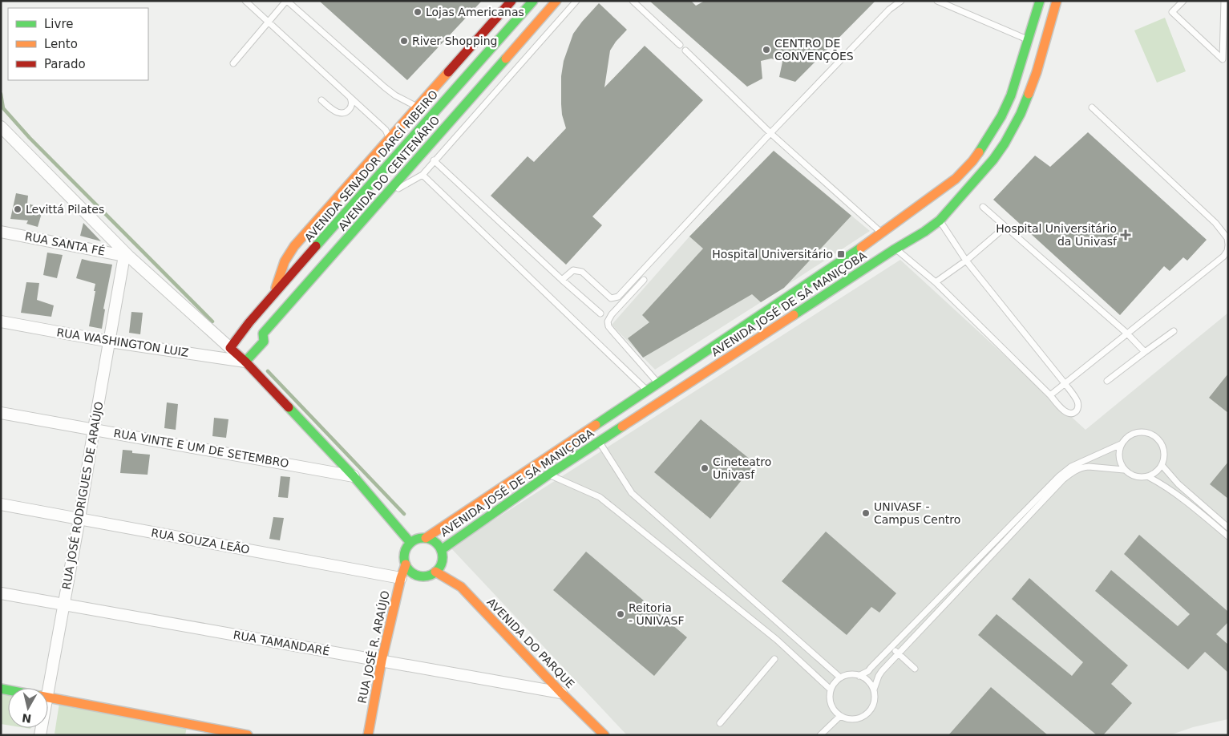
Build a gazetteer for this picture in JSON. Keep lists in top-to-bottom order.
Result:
{
  "streets": {
    "main road": [
      "AVENIDA SENADOR DARCÍ RIBEIRO",
      "AVENIDA DO CENTENÁRIO",
      "AVENIDA JOSÉ DE SÁ MANIÇOBA",
      "AVENIDA DO PARQUE",
      "RUA JOSÉ R. ARAÚJO"
    ],
    "street": [
      "RUA SANTA FÉ",
      "RUA WASHINGTON LUIZ",
      "RUA VINTE E UM DE SETEMBRO",
      "RUA JOSÉ RODRIGUES DE ARAÚJO",
      "RUA SOUZA LEÃO",
      "RUA TAMANDARÉ"
    ]
  },
  "crossings": [
    ["AVENIDA DO CENTENÁRIO", "RUA WASHINGTON LUIZ"],
    ["RUA SANTA FÉ", "RUA JOSÉ RODRIGUES DE ARAÚJO"],
    ["AVENIDA JOSÉ DE SÁ MANIÇOBA", "AVENIDA DO PARQUE"],
    ["AVENIDA JOSÉ DE SÁ MANIÇOBA", "RUA JOSÉ R. ARAÚJO"],
    ["RUA WASHINGTON LUIZ", "RUA JOSÉ RODRIGUES DE ARAÚJO"],
    ["RUA VINTE E UM DE SETEMBRO", "RUA JOSÉ RODRIGUES DE ARAÚJO"],
    ["RUA JOSÉ RODRIGUES DE ARAÚJO", "RUA SOUZA LEÃO"],
    ["RUA JOSÉ RODRIGUES DE ARAÚJO", "RUA TAMANDARÉ"],
    ["RUA SOUZA LEÃO", "RUA JOSÉ R. ARAÚJO"],
    ["RUA TAMANDARÉ", "AVENIDA DO PARQUE"],
    ["RUA TAMANDARÉ", "RUA JOSÉ R. ARAÚJO"],
    ["AVENIDA DO PARQUE", "RUA JOSÉ R. ARAÚJO"]
  ],
  "places": {
    "other": [
      "Lojas Americanas",
      "River Shopping",
      "CENTRO DE CONVENÇÕES",
      "Levittá Pilates",
      "Cineteatro Univasf",
      "UNIVASF - Campus Centro",
      "Reitoria - UNIVASF"
    ],
    "health": ["Hospital Universitário da Univasf"],
    "transit": ["Hospital Universitário"]
  },
  "legend": ["Livre", "Lento", "Parado"],
  "north": "bottom"
}
